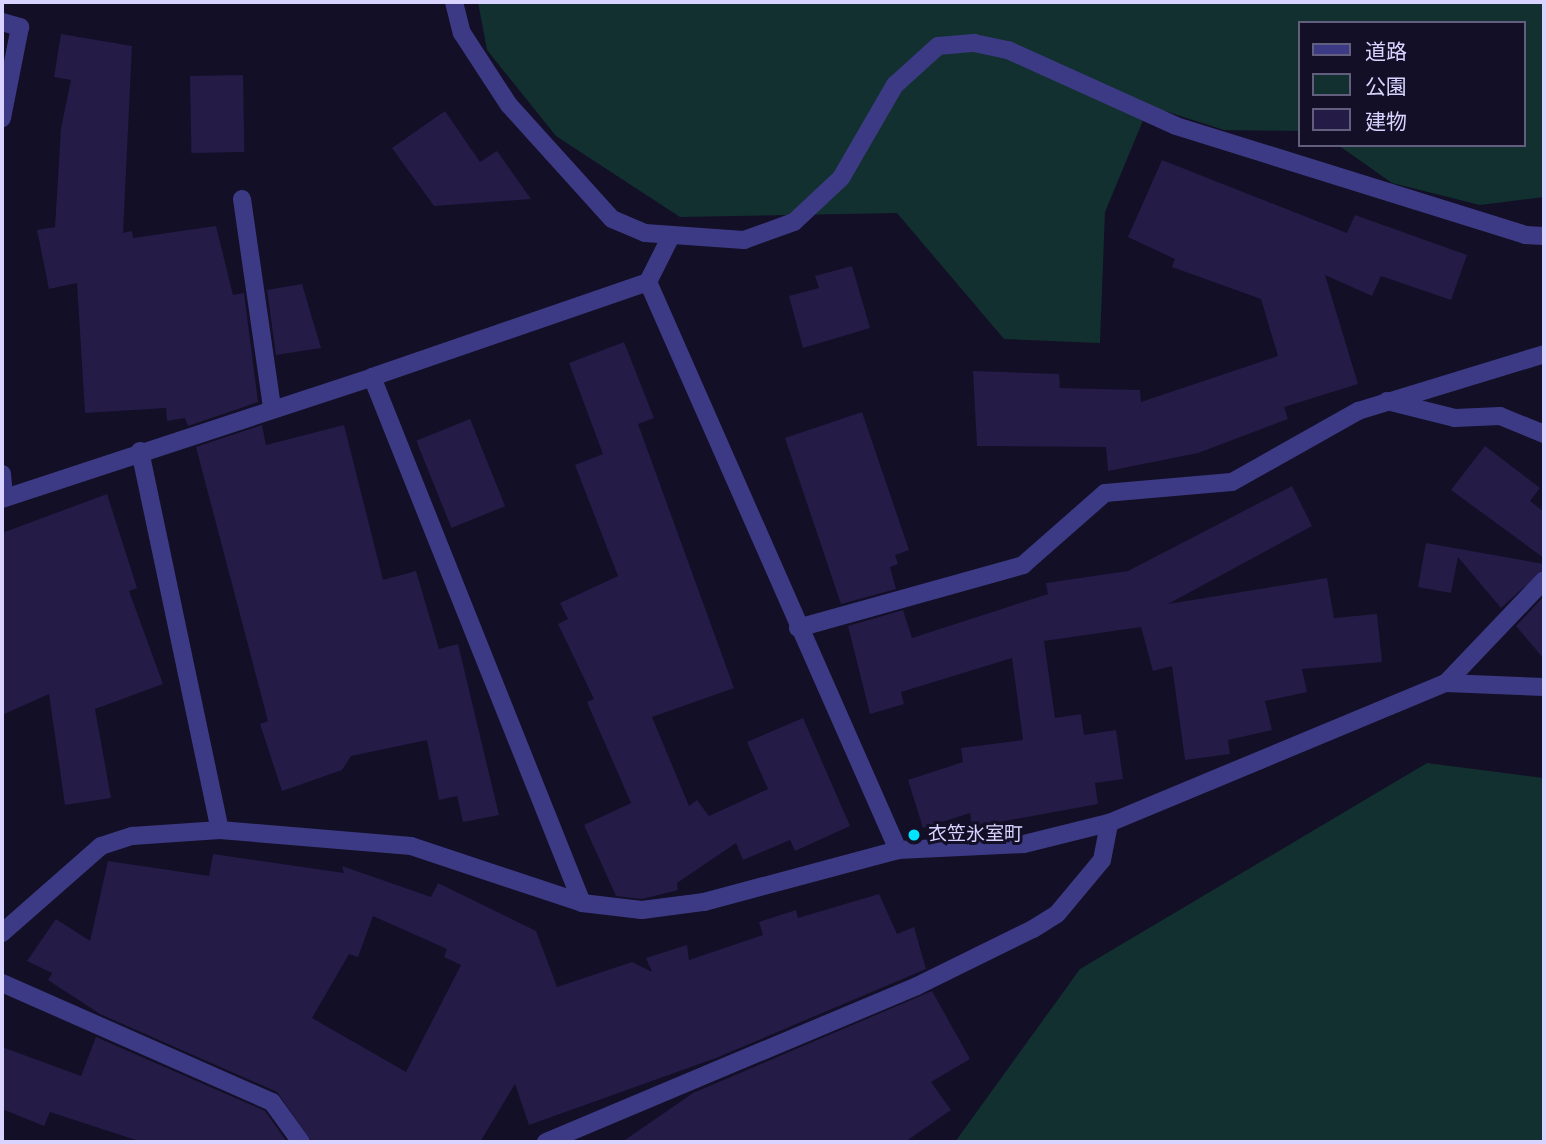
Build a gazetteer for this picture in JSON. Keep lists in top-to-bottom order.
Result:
{
  "places": ["衣笠氷室町"],
  "legend": ["道路", "公園", "建物"]
}
